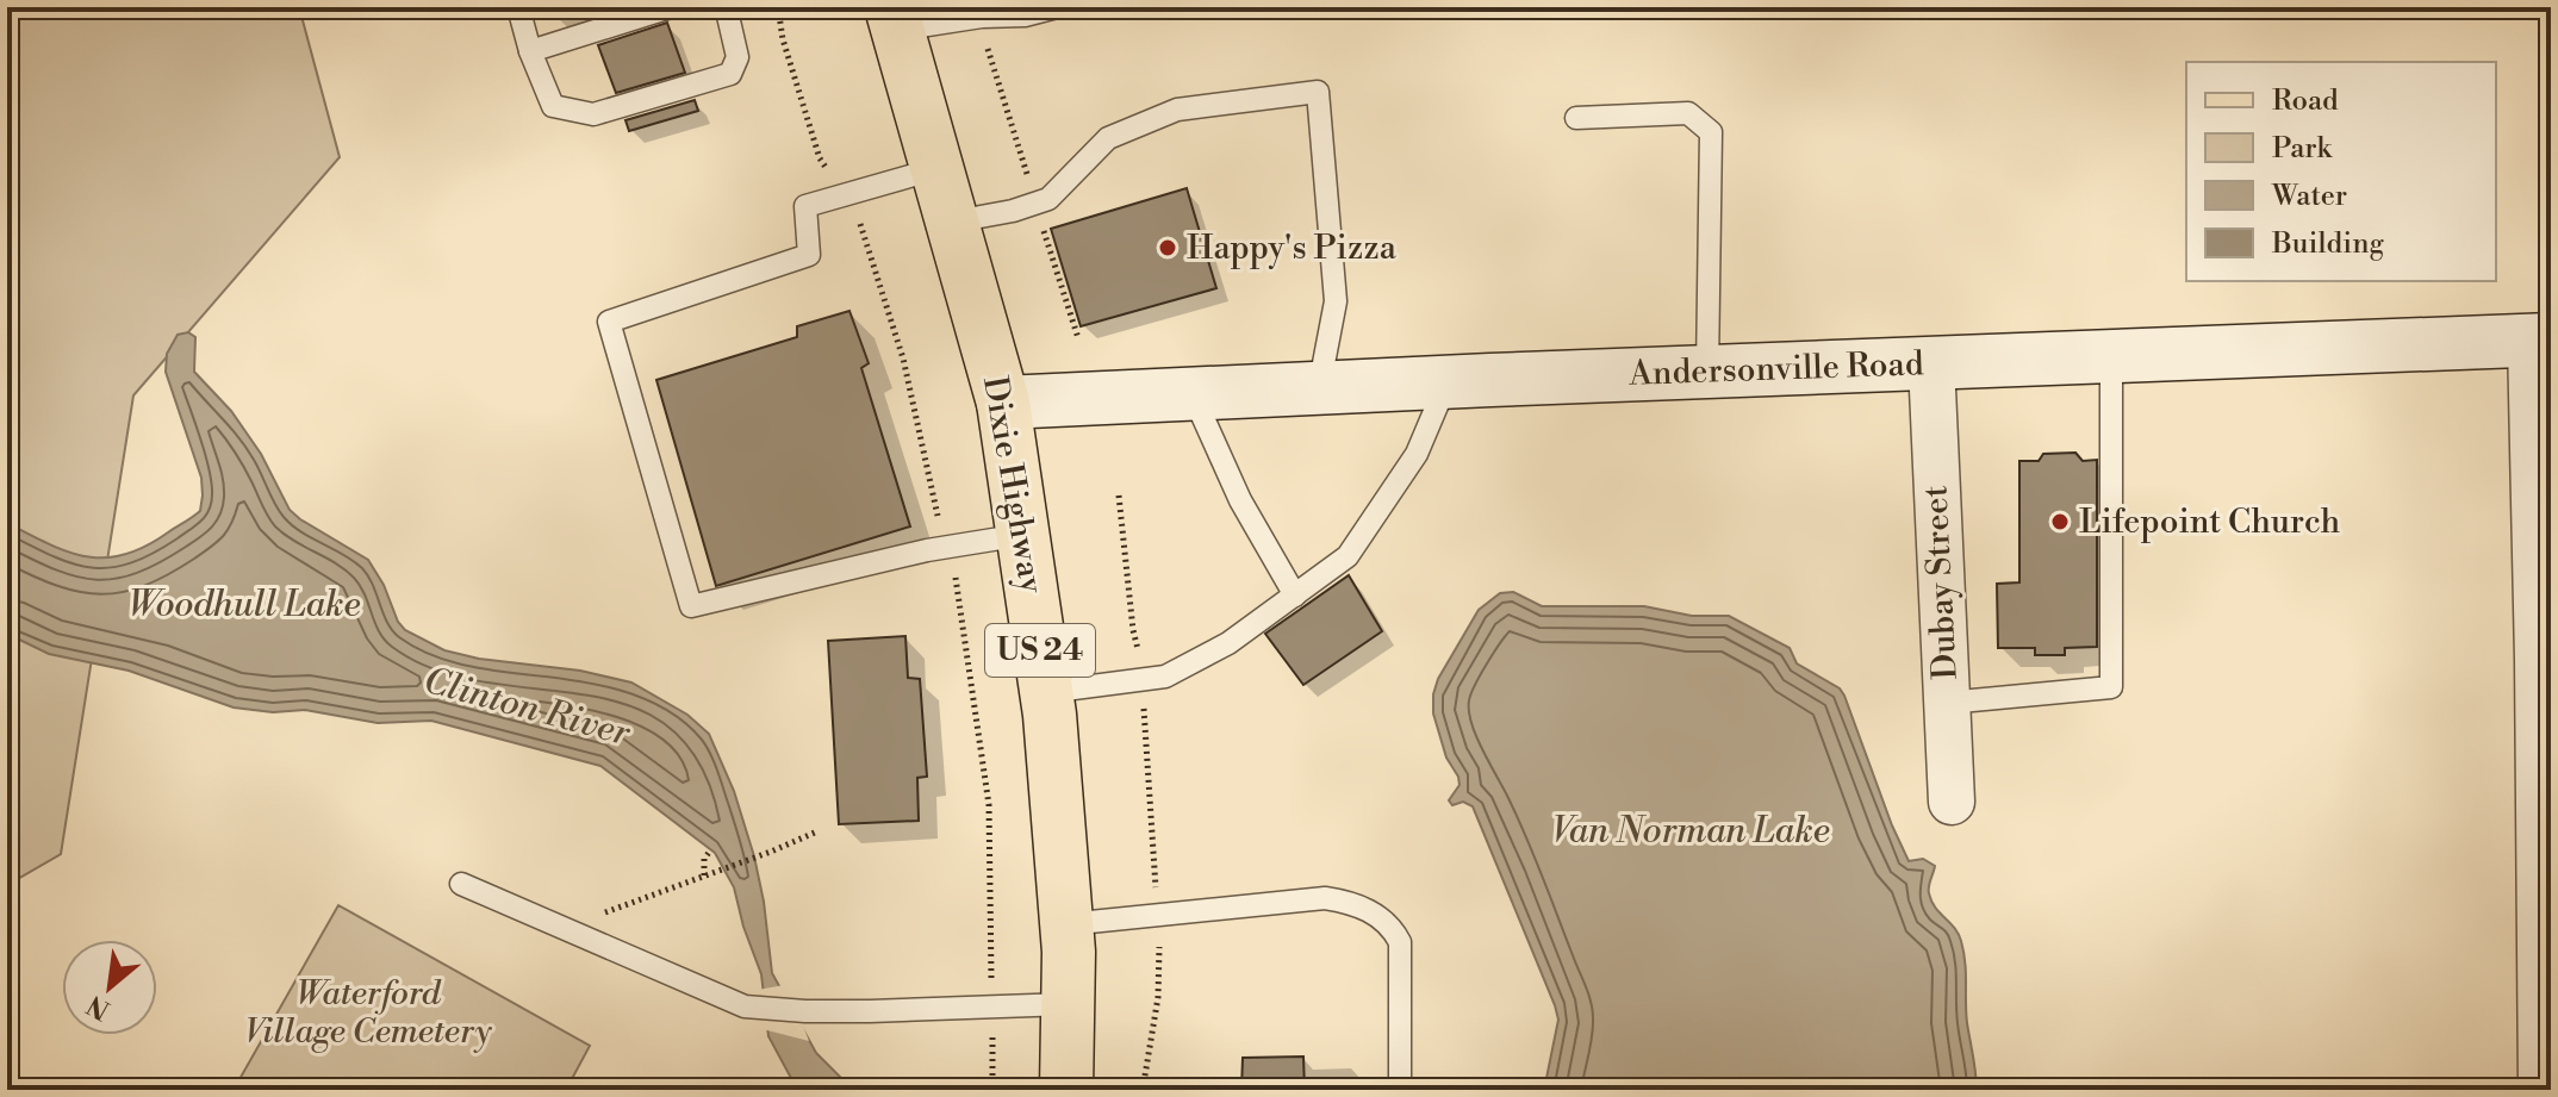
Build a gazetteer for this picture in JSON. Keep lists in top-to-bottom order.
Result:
{
  "streets": {
    "main road": ["Dixie Highway", "US 24"],
    "street": ["Andersonville Road", "Dubay Street"]
  },
  "crossings": [
    ["Andersonville Road", "Dixie Highway"],
    ["Andersonville Road", "Dubay Street"]
  ],
  "water": ["Woodhull Lake", "Clinton River", "Van Norman Lake"],
  "parks": ["Waterford Village Cemetery"],
  "places": ["Happy's Pizza", "Lifepoint Church"],
  "legend": [
    "Road",
    "Park",
    "Water",
    "Building"
  ],
  "north": "bottom left"
}
